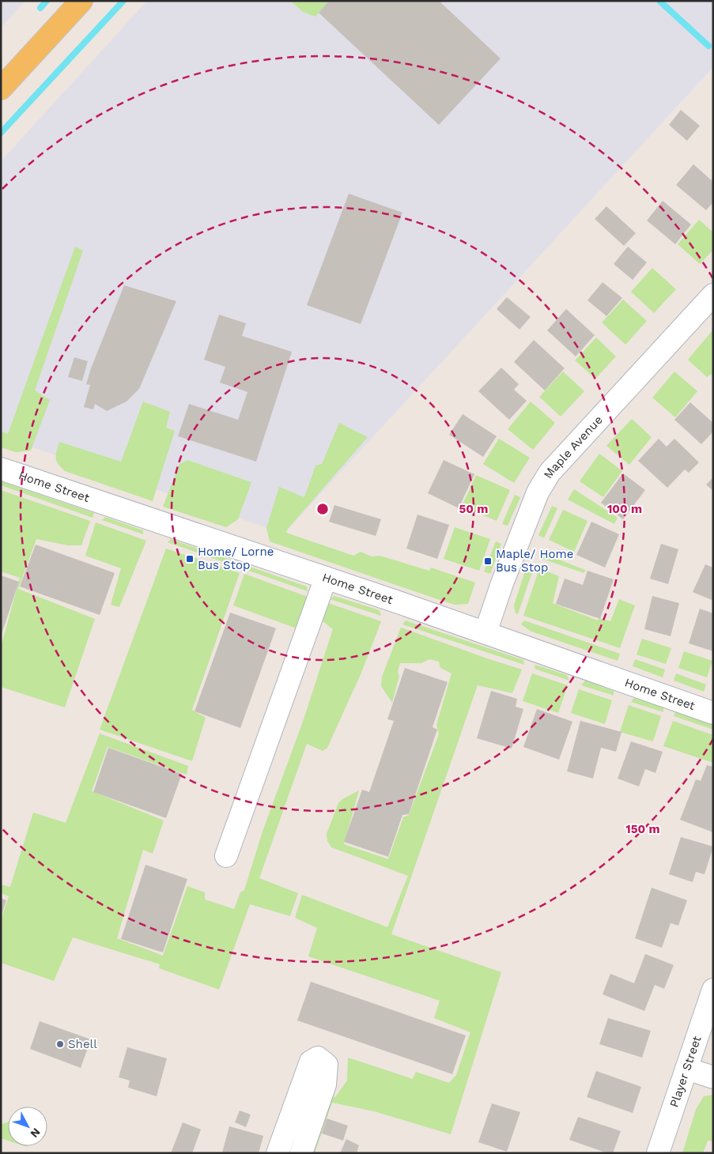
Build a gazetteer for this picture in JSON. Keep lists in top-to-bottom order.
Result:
{
  "streets": {
    "street": ["Maple Avenue", "Home Street", "Player Street"]
  },
  "crossings": [
    ["Maple Avenue", "Home Street"]
  ],
  "places": {
    "transit": ["Home/ Lorne Bus Stop", "Maple/ Home Bus Stop"],
    "other": ["Shell"]
  },
  "north": "bottom right",
  "rings": ["50 m", "100 m", "150 m"]
}
